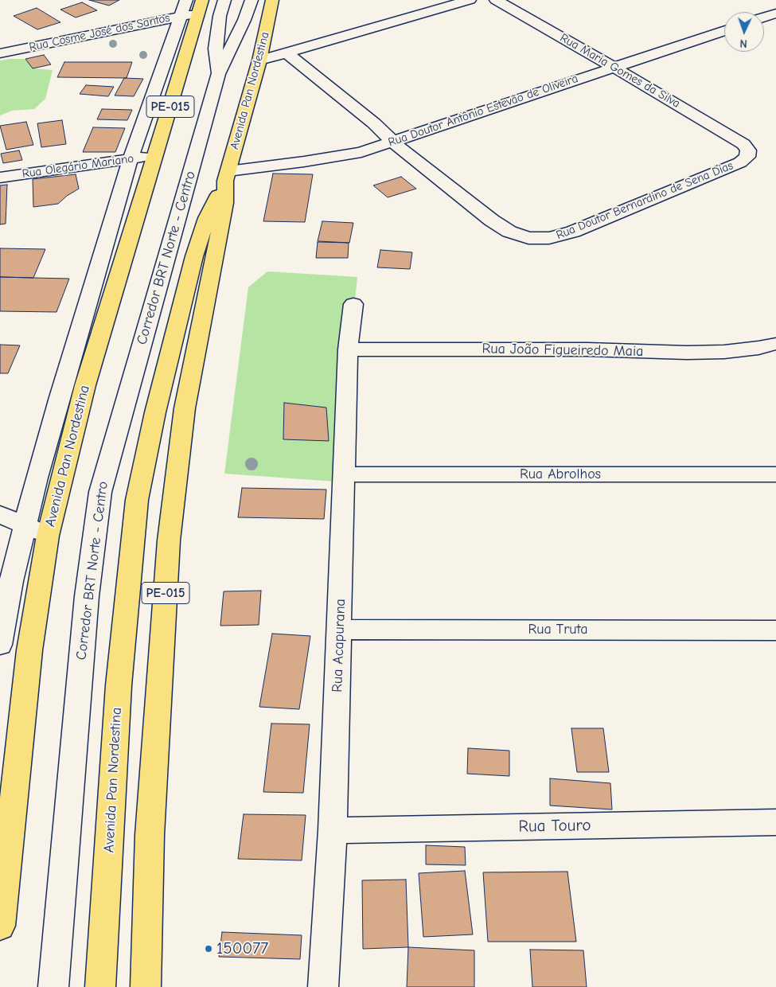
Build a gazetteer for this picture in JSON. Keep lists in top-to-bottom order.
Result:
{
  "streets": {
    "highway": ["Avenida Pan Nordestina", "PE-015"],
    "street": [
      "Rua Cosme José dos Santos",
      "Rua Maria Gomes da Silva",
      "Rua Doutor Antônio Estevão de Oliveira",
      "Rua Olegário Mariano",
      "Rua Doutor Bernardino de Sena Dias",
      "Corredor BRT Norte - Centro",
      "Rua João Figueiredo Maia",
      "Rua Abrolhos",
      "Rua Truta",
      "Rua Acapurana",
      "Rua Touro"
    ]
  },
  "crossings": [
    ["Rua Cosme José dos Santos", "Avenida Pan Nordestina"],
    ["Rua Maria Gomes da Silva", "Rua Doutor Antônio Estevão de Oliveira"],
    ["Rua Maria Gomes da Silva", "Rua Doutor Bernardino de Sena Dias"],
    ["Avenida Pan Nordestina", "Rua Doutor Antônio Estevão de Oliveira"],
    ["Avenida Pan Nordestina", "Rua Olegário Mariano"],
    ["Rua Doutor Antônio Estevão de Oliveira", "Rua Doutor Bernardino de Sena Dias"],
    ["Rua João Figueiredo Maia", "Rua Acapurana"],
    ["Rua Abrolhos", "Rua Acapurana"],
    ["Rua Truta", "Rua Acapurana"],
    ["Rua Acapurana", "Rua Touro"]
  ],
  "places": ["150077"],
  "north": "bottom"
}
